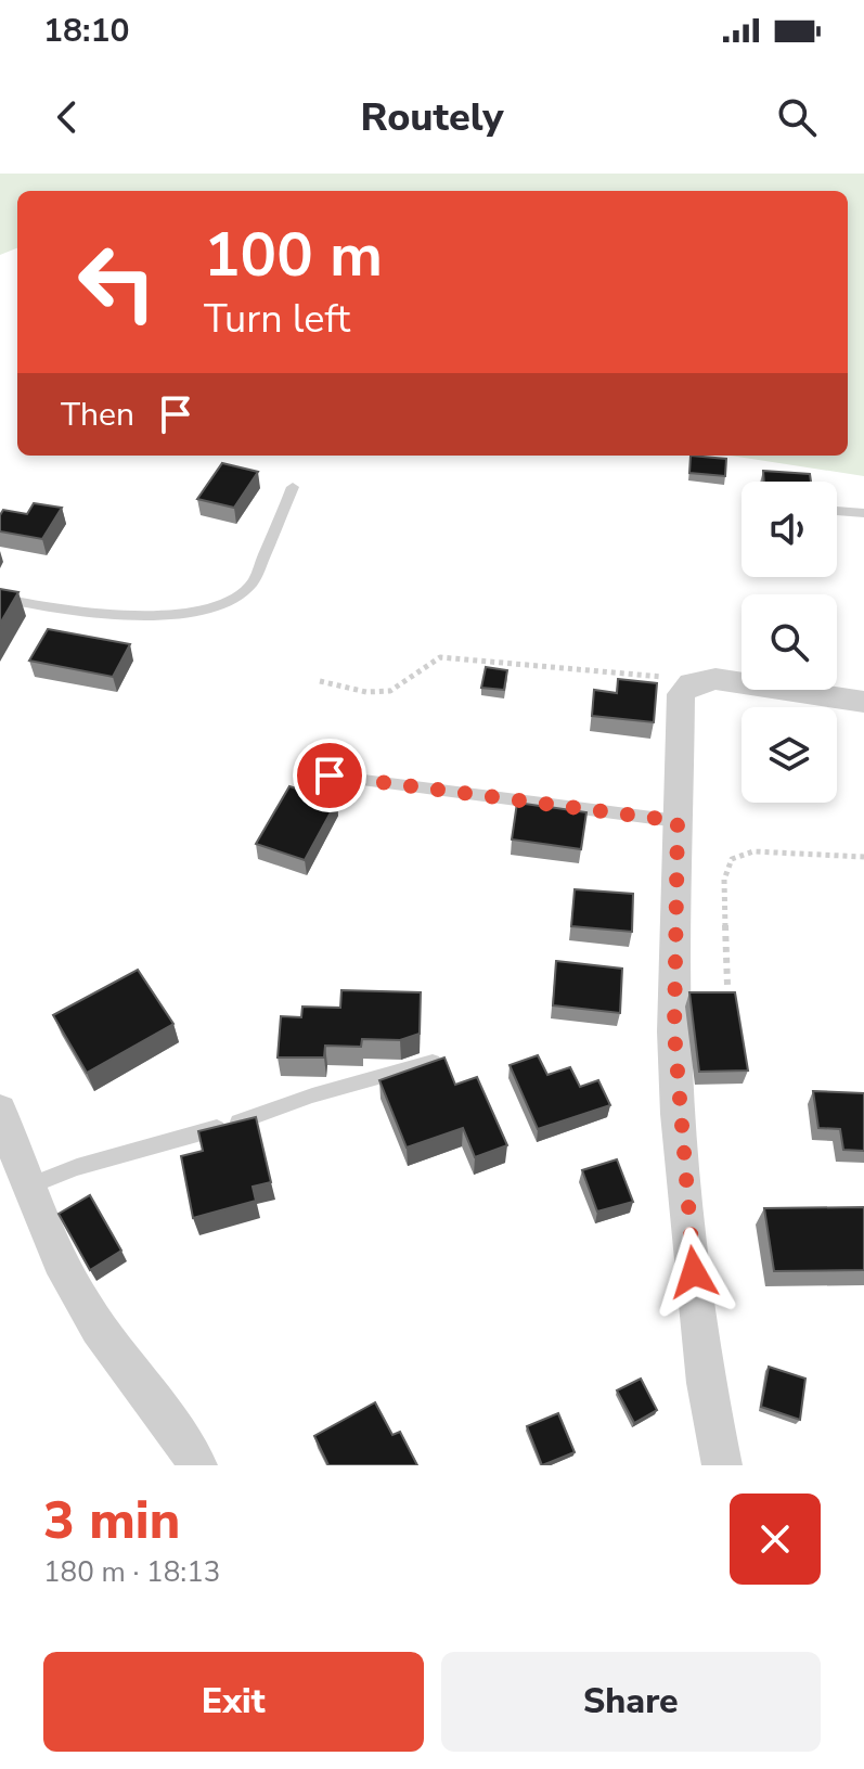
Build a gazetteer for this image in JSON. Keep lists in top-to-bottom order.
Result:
{
  "page": {
    "status": "18:10",
    "header": "Routely",
    "turn": ["100 m", "Turn left"],
    "then": "Then",
    "heading": ["3 min", "180 m · 18:13"],
    "buttons": ["Exit", "Share"]
  }
}
